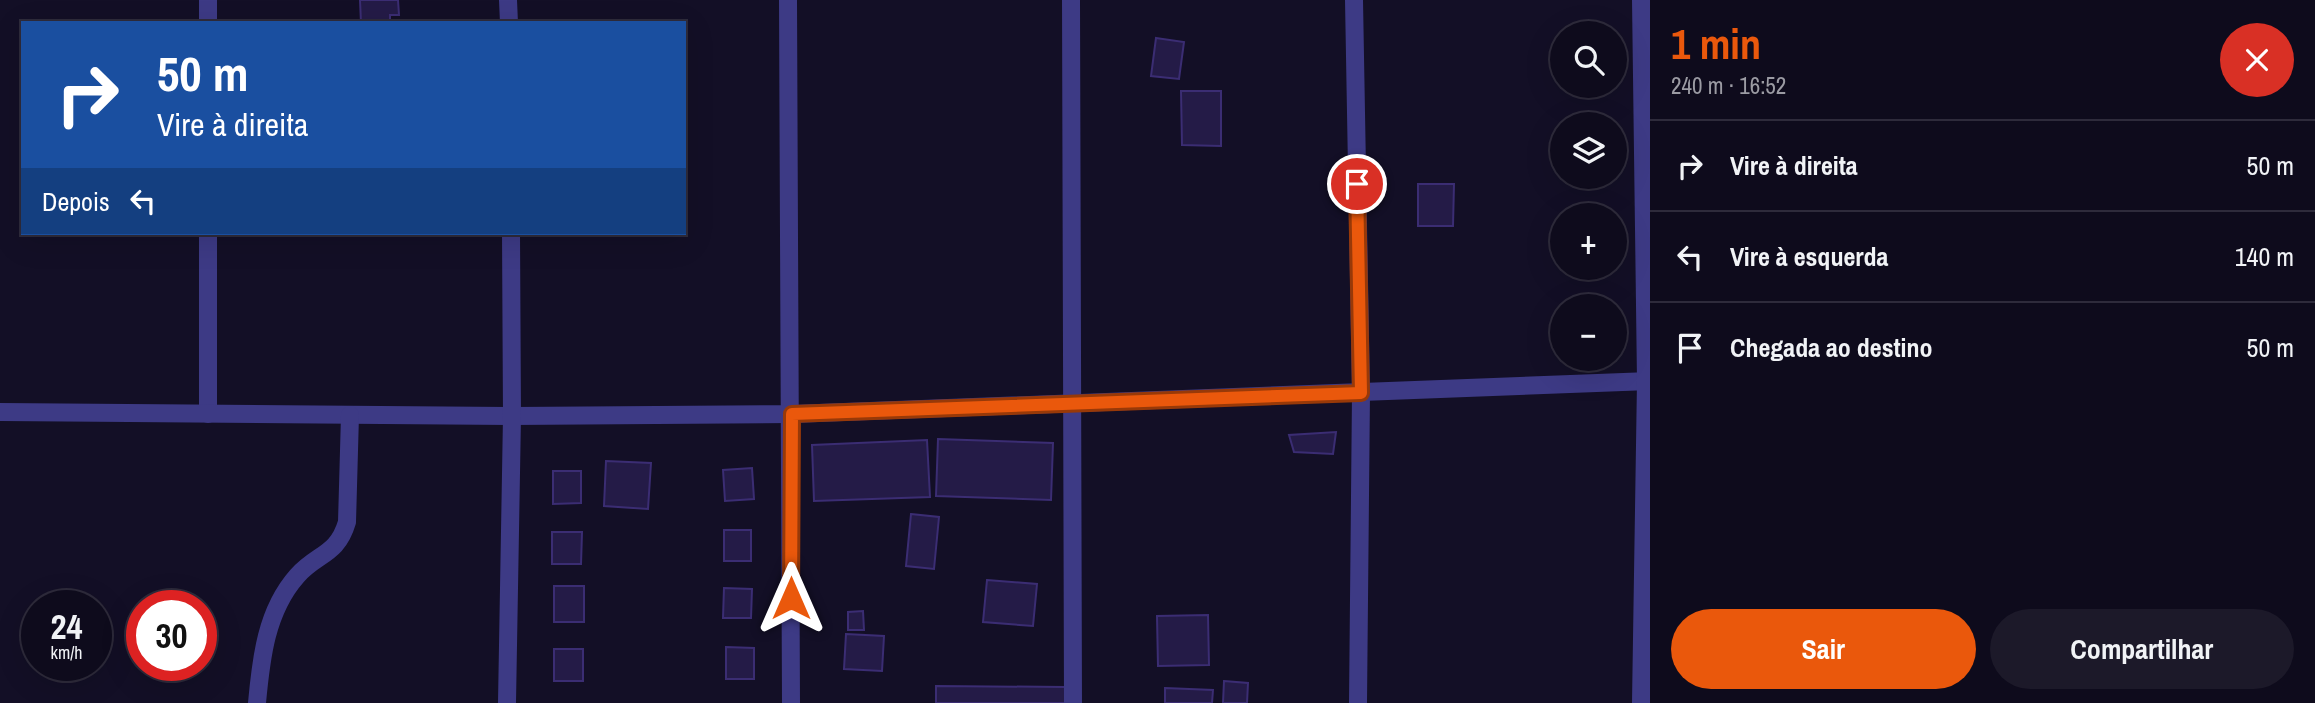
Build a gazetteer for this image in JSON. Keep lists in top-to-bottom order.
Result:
{
  "page": {
    "heading": ["1 min", "240 m · 16:52"],
    "map_buttons": ["+", "−"],
    "turn": ["50 m", "Vire à direita"],
    "list": [
      {
        "name": "Vire à direita",
        "value": "50 m"
      },
      {
        "name": "Vire à esquerda",
        "value": "140 m"
      },
      {
        "name": "Chegada ao destino",
        "value": "50 m"
      }
    ],
    "then": "Depois",
    "speed": "24 km/h",
    "limit": "30",
    "buttons": ["Sair", "Compartilhar"]
  }
}
